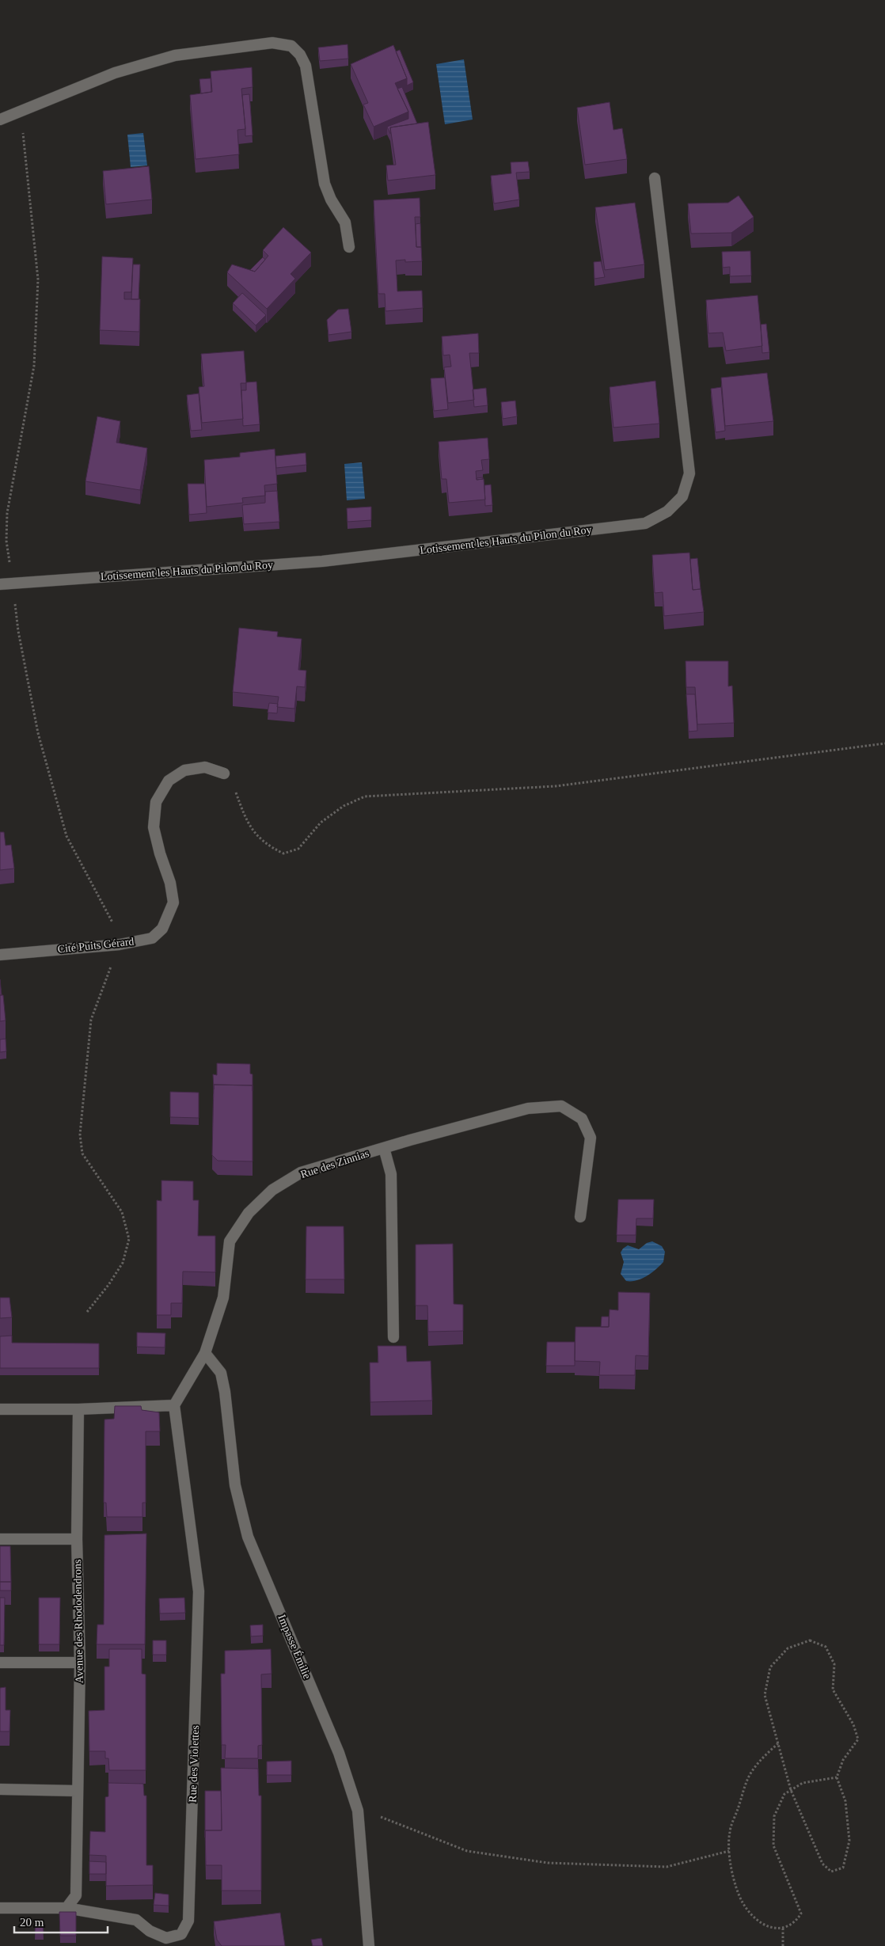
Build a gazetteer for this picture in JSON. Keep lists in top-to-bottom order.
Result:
{
  "streets": {
    "street": [
      "Lotissement les Hauts du Pilon du Roy",
      "Cité Puits Gérard",
      "Rue des Zinnias",
      "Avenue des Rhododendrons",
      "Impasse Émilie",
      "Rue des Violettes"
    ]
  },
  "crossings": [
    ["Rue des Zinnias", "Impasse Émilie"],
    ["Rue des Zinnias", "Rue des Violettes"],
    ["Avenue des Rhododendrons", "Rue des Violettes"]
  ],
  "scale_bar": "20 m"
}
